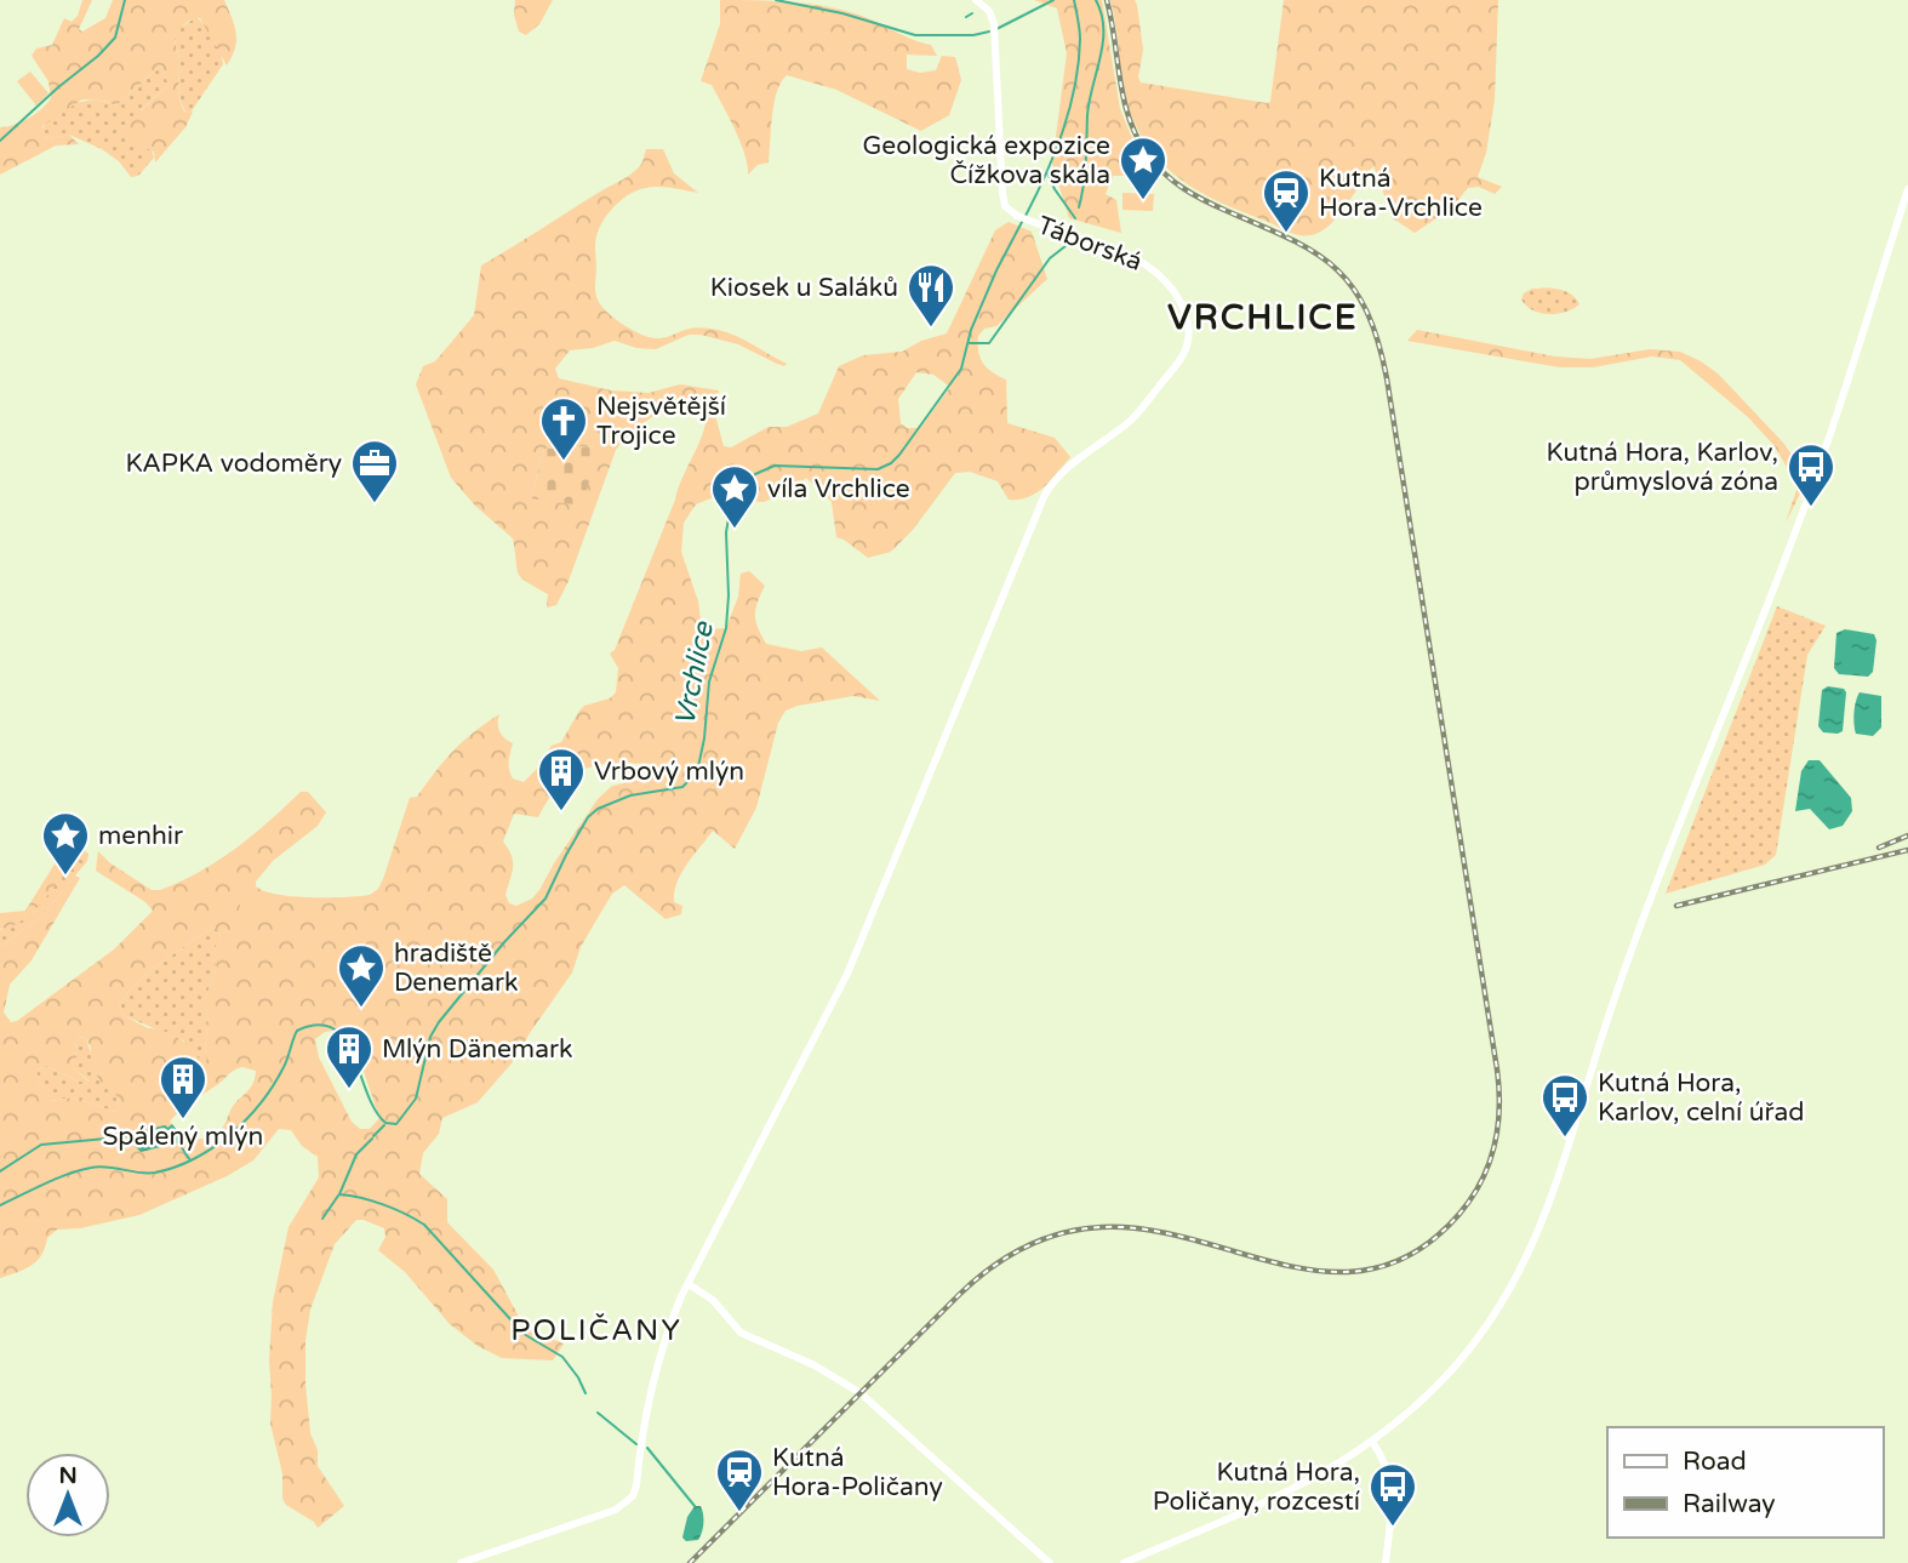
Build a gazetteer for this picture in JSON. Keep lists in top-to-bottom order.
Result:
{
  "streets": {
    "street": ["Táborská"]
  },
  "districts": ["VRCHLICE", "POLIČANY"],
  "water": ["Vrchlice"],
  "places": {
    "place": [
      "Geologická expozice Čížkova skála",
      "víla Vrchlice",
      "menhir",
      "hradiště Denemark"
    ],
    "station": ["Kutná Hora-Vrchlice", "Kutná Hora-Poličany"],
    "restaurant": ["Kiosek u Saláků"],
    "church": ["Nejsvětější Trojice"],
    "office": ["KAPKA vodoměry"],
    "bus stop": ["Kutná Hora, Karlov, průmyslová zóna", "Kutná Hora, Karlov, celní úřad", "Kutná Hora, Poličany, rozcestí"],
    "building": ["Vrbový mlýn", "Mlýn Dänemark", "Spálený mlýn"]
  },
  "legend": ["Road", "Railway"],
  "north": "top"
}
